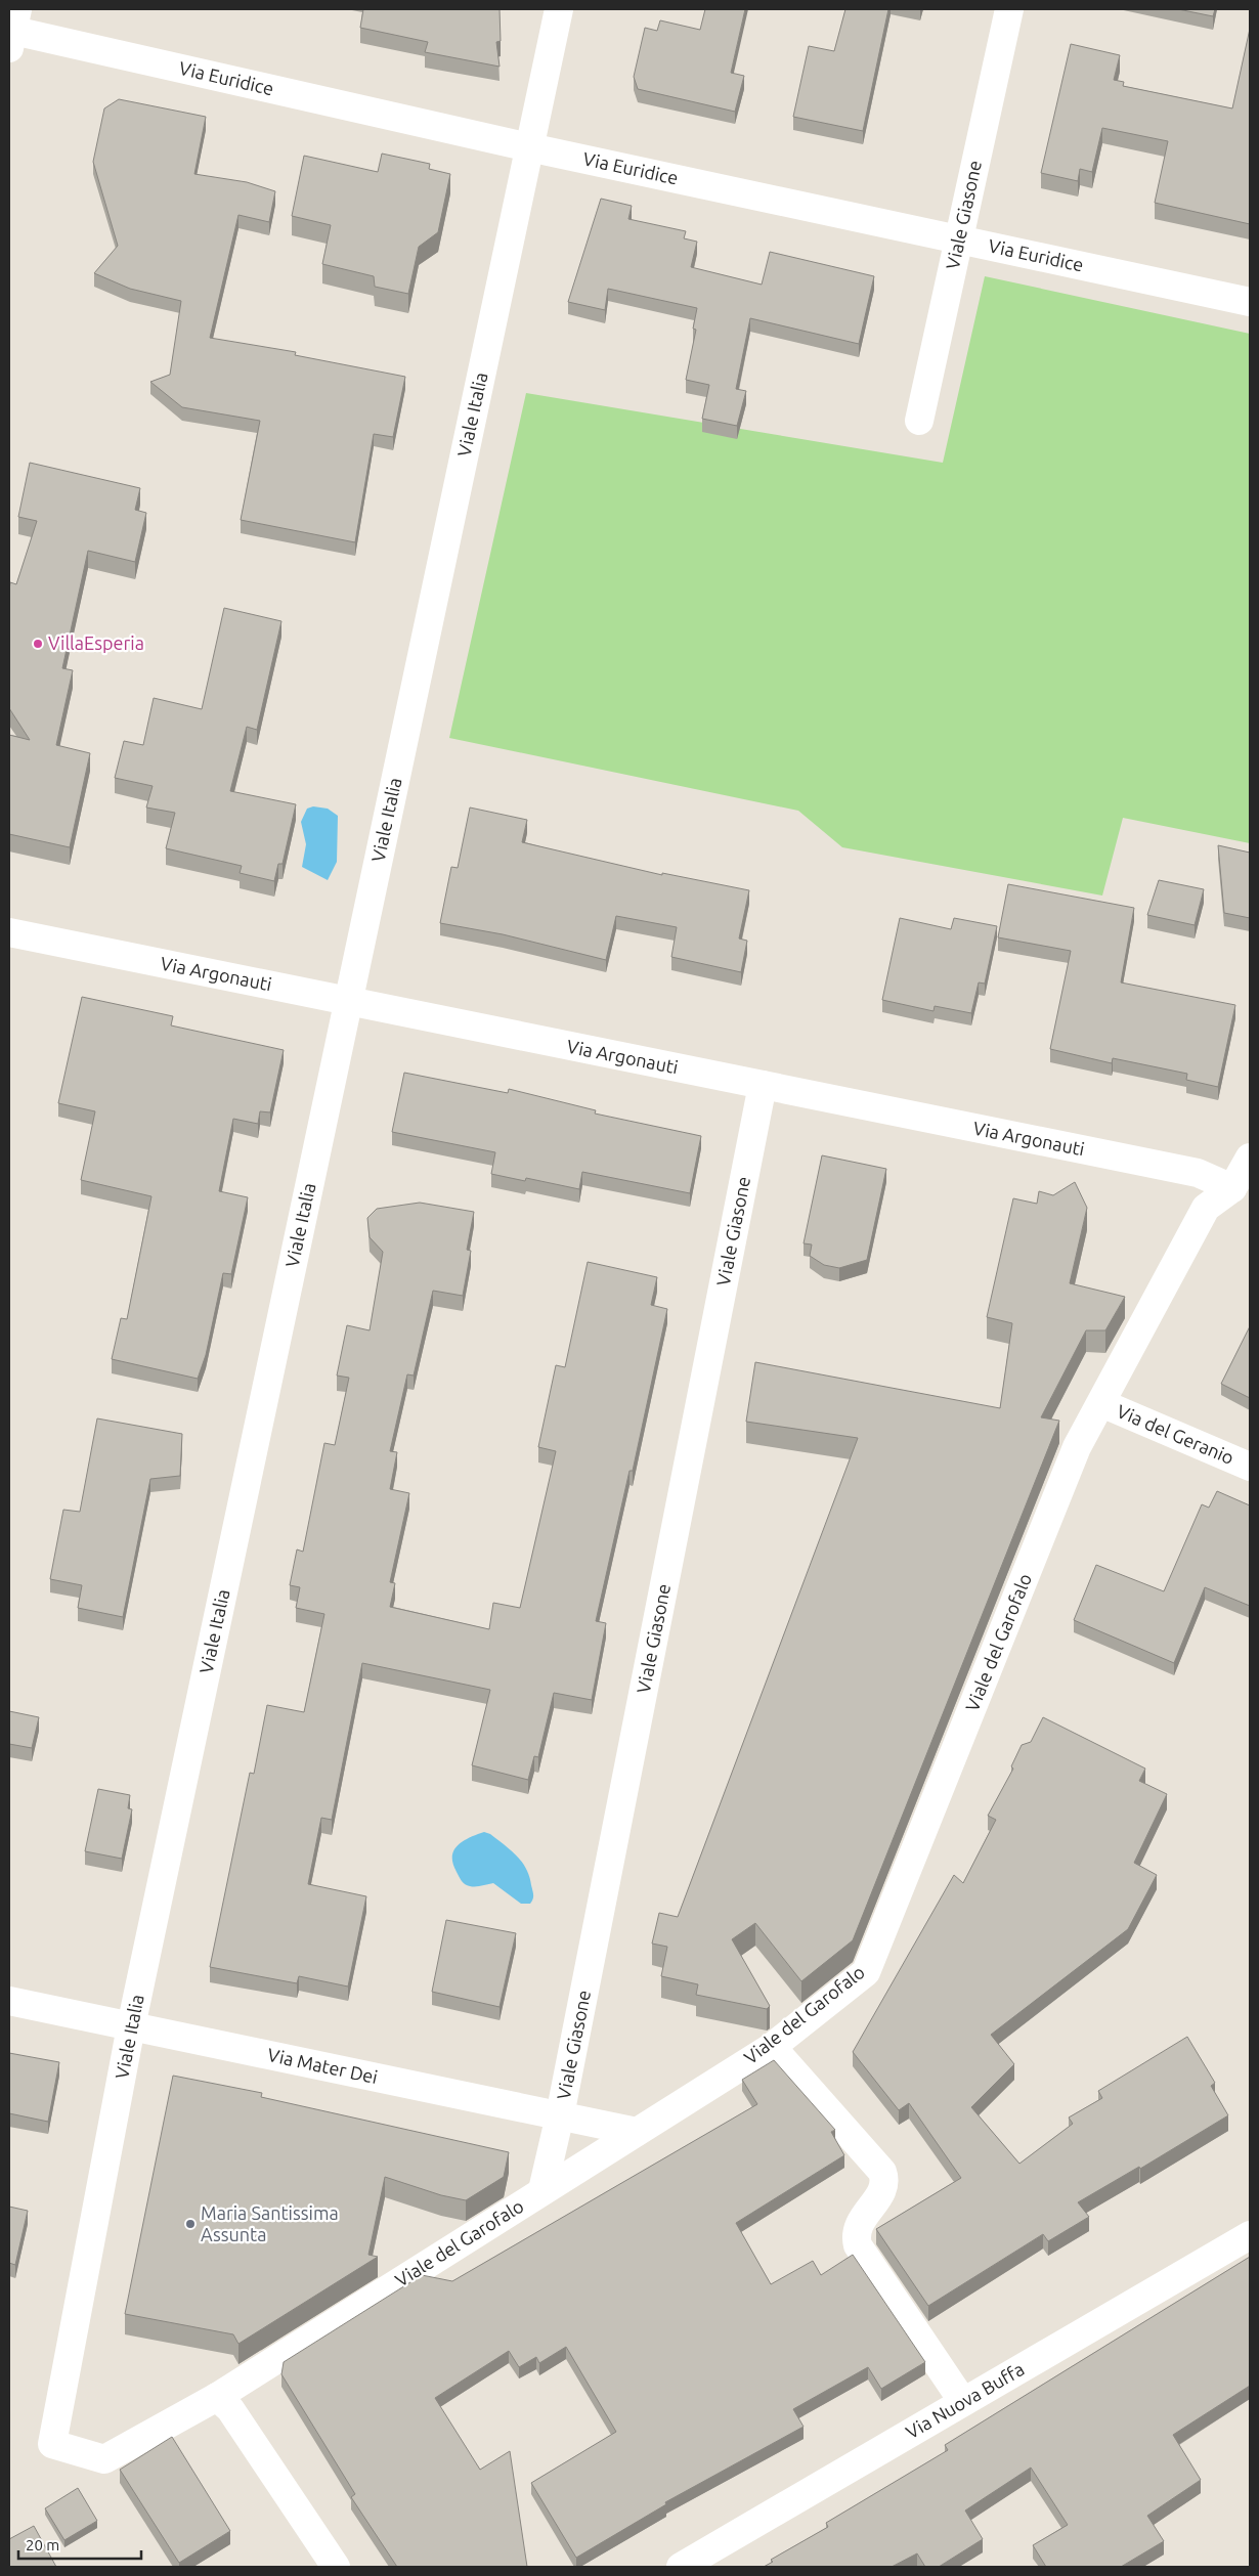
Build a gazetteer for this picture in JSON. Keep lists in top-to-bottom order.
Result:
{
  "streets": {
    "street": [
      "Via Euridice",
      "Viale Giasone",
      "Viale Italia",
      "Via Argonauti",
      "Via del Geranio",
      "Viale del Garofalo",
      "Via Mater Dei",
      "Via Nuova Buffa"
    ]
  },
  "crossings": [
    ["Via Euridice", "Viale Giasone"],
    ["Via Euridice", "Viale Italia"],
    ["Viale Giasone", "Via Argonauti"],
    ["Viale Giasone", "Viale del Garofalo"],
    ["Viale Giasone", "Via Mater Dei"],
    ["Viale Italia", "Via Argonauti"],
    ["Viale Italia", "Viale del Garofalo"],
    ["Viale Italia", "Via Mater Dei"],
    ["Via Argonauti", "Viale del Garofalo"],
    ["Via del Geranio", "Viale del Garofalo"],
    ["Viale del Garofalo", "Via Mater Dei"]
  ],
  "places": ["VillaEsperia", "Maria Santissima Assunta"],
  "scale_bar": "20 m"
}
